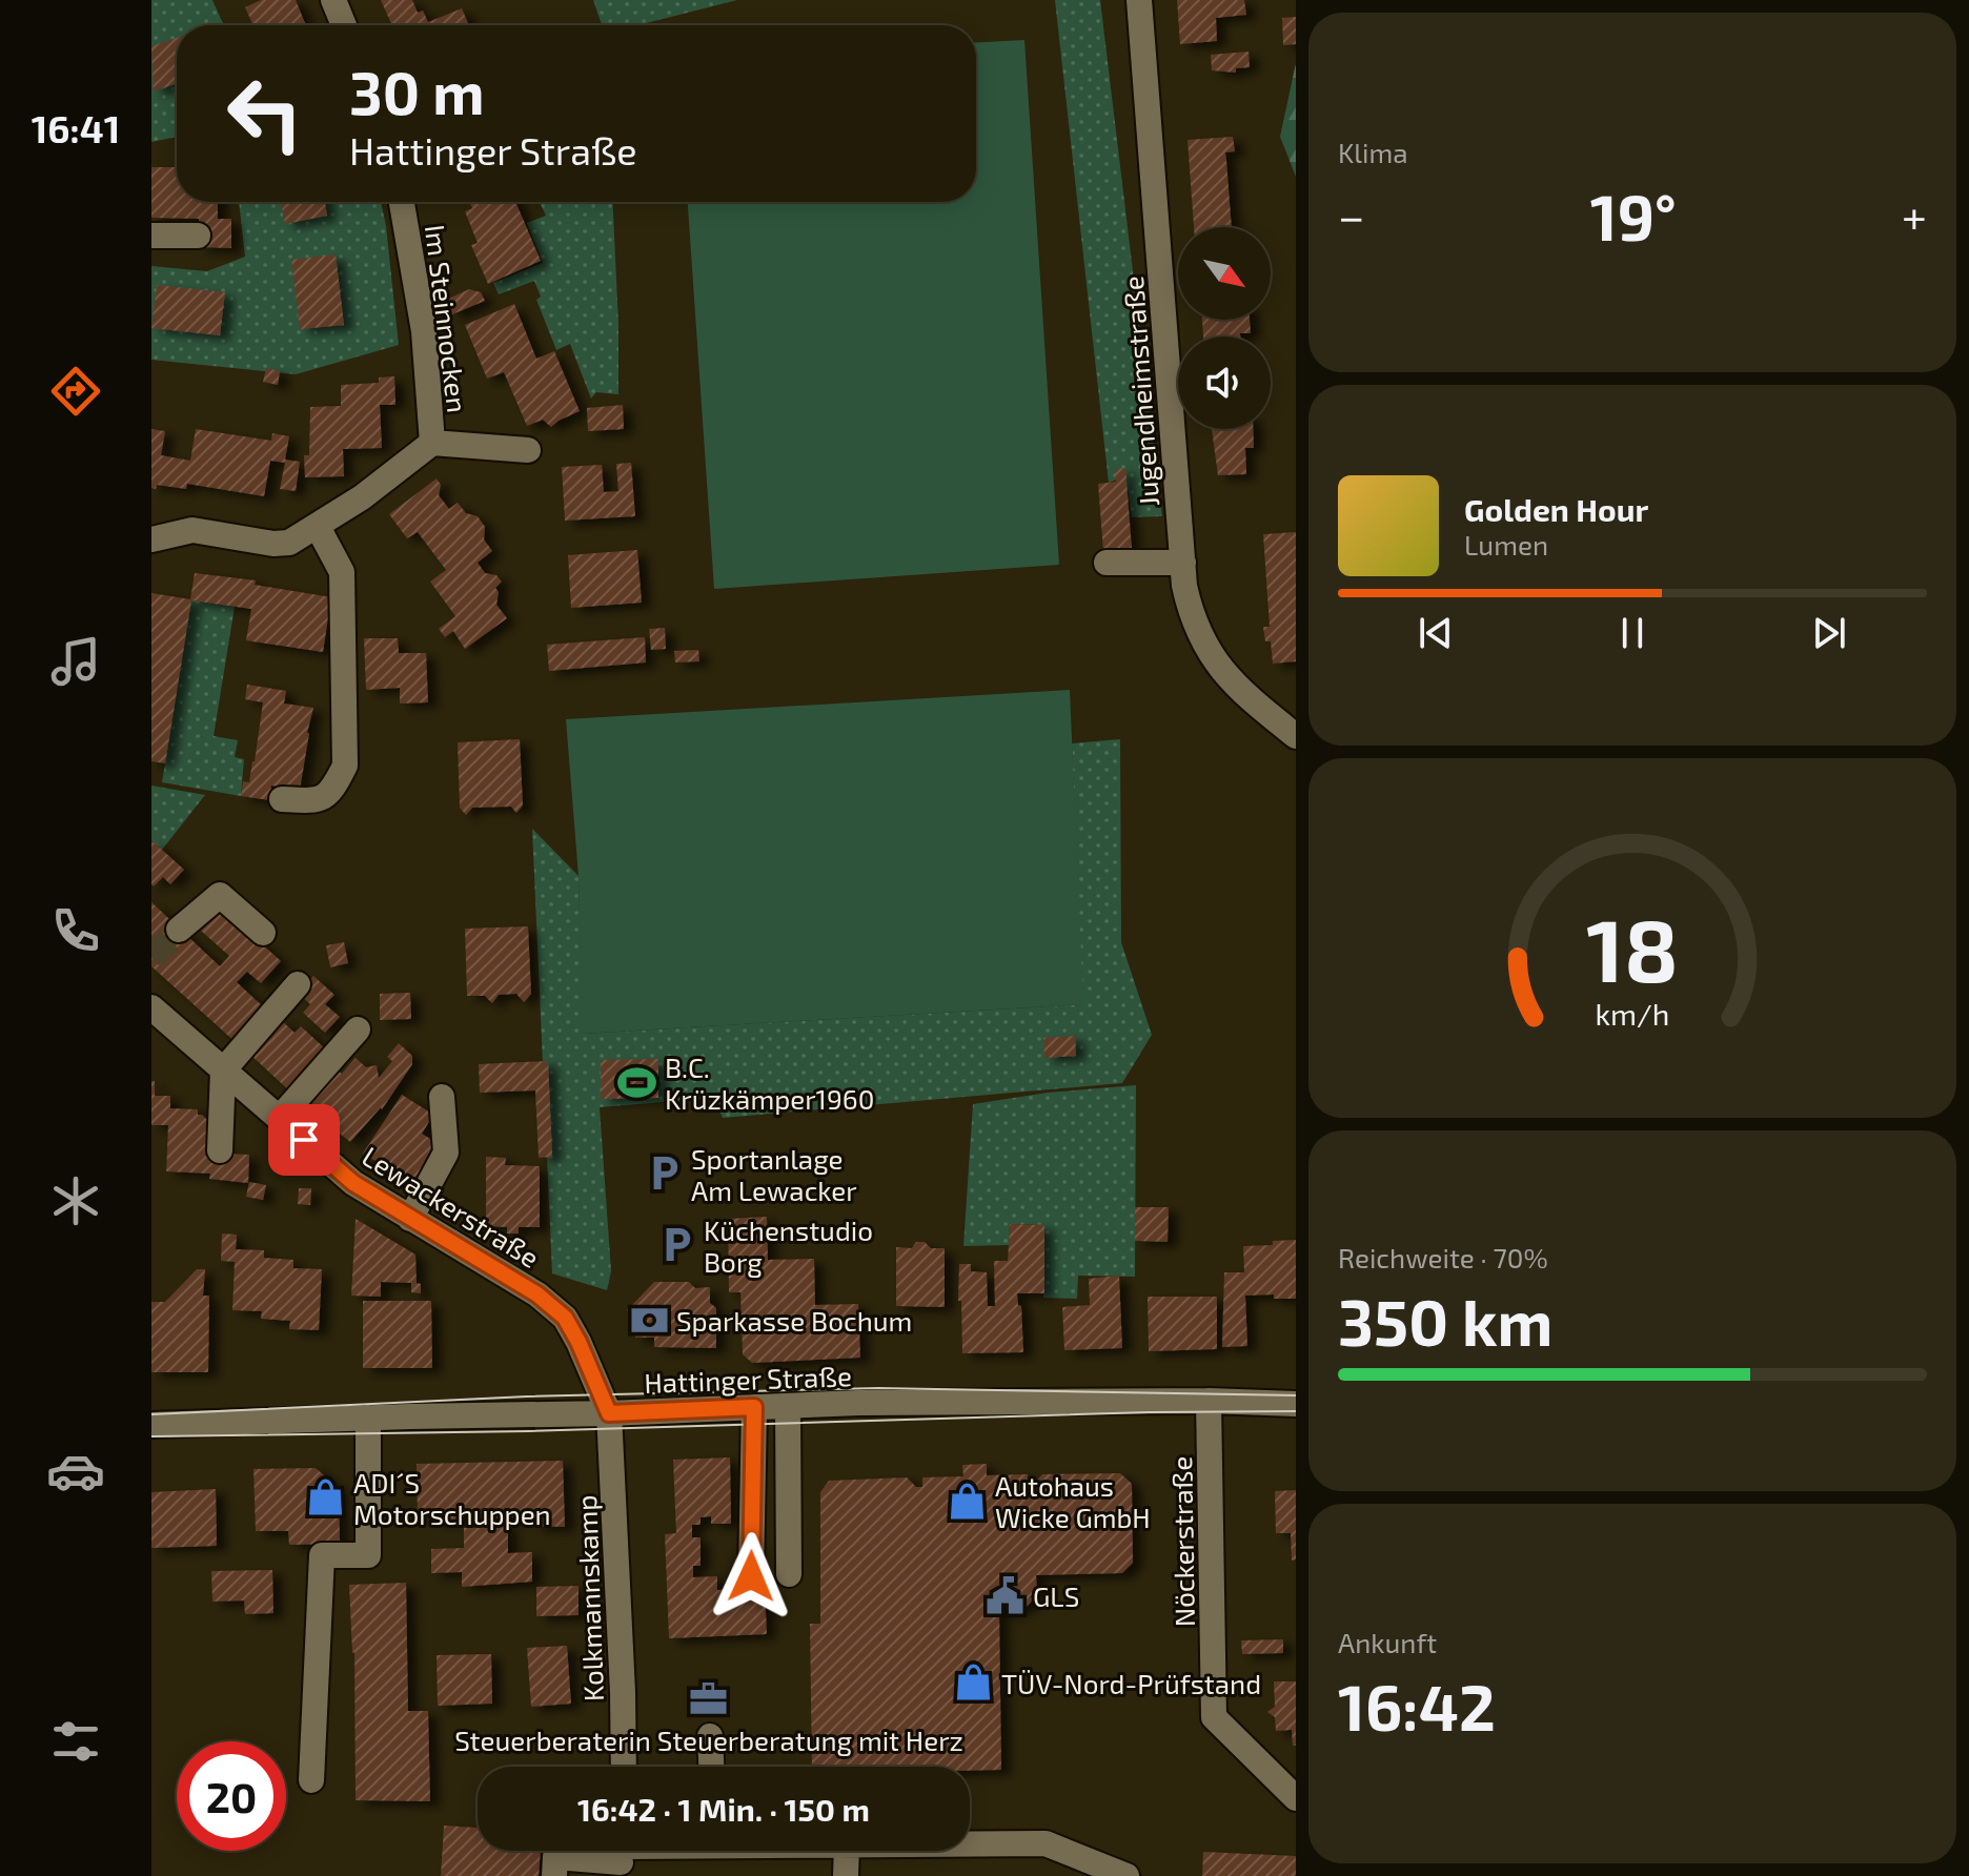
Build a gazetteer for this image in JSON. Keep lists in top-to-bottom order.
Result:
{
  "streets": {
    "street": [
      "Im Steinnocken",
      "Jugendheimstraße",
      "Lewackerstraße",
      "Hattinger Straße",
      "Nöckerstraße",
      "Kolkmannskamp"
    ]
  },
  "crossings": [
    ["Lewackerstraße", "Hattinger Straße"],
    ["Lewackerstraße", "Kolkmannskamp"],
    ["Hattinger Straße", "Nöckerstraße"],
    ["Hattinger Straße", "Kolkmannskamp"]
  ],
  "places": {
    "sports": ["B.C. Krüzkämper1960"],
    "parking": ["Sportanlage Am Lewacker", "Küchenstudio Borg"],
    "bank": ["Sparkasse Bochum"],
    "shop": ["ADI´S Motorschuppen", "Autohaus Wicke GmbH", "TÜV-Nord-Prüfstand"],
    "public building": ["GLS"],
    "office": ["Steuerberaterin Steuerberatung mit Herz"]
  },
  "north": "bottom right",
  "page": {
    "tabs": "16:41",
    "tile": [
      "Klima",
      ["Reichweite · 70%", "350 km"],
      ["Ankunft", "16:42"]
    ],
    "turn": ["30 m", "Hattinger Straße"],
    "heat": ["−", "19°", "+"],
    "song": ["Golden Hour", "Lumen"],
    "limit": "20",
    "trip": "16:42 · 1 Min. · 150 m",
    "gauge": ["18", "km/h"]
  }
}
